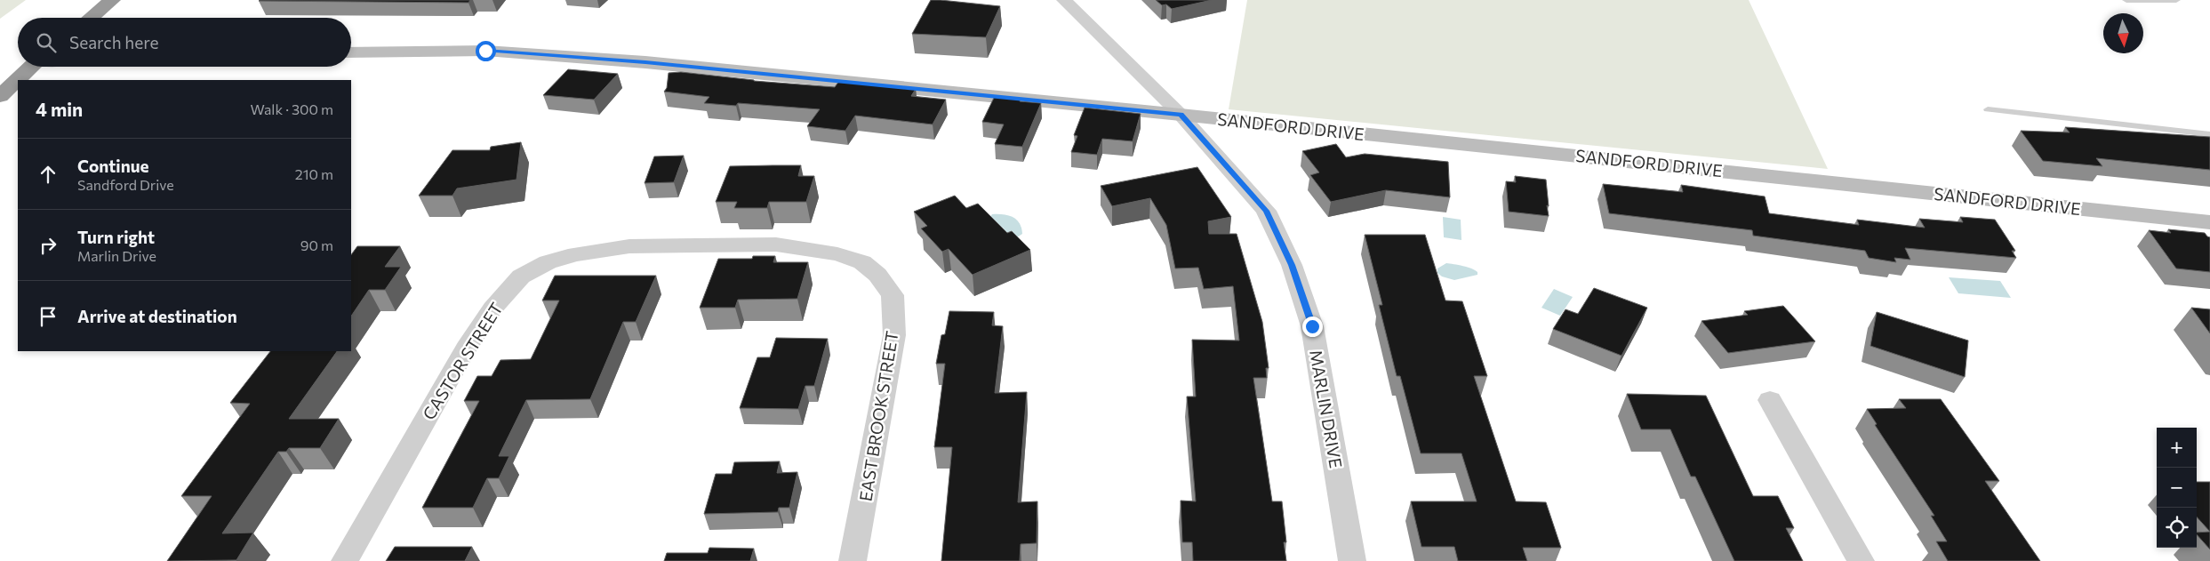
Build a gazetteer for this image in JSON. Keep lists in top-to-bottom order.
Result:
{
  "streets": {
    "street": [
      "SANDFORD DRIVE",
      "CASTOR STREET",
      "MARLIN DRIVE",
      "EAST BROOK STREET"
    ]
  },
  "crossings": [
    ["SANDFORD DRIVE", "MARLIN DRIVE"],
    ["CASTOR STREET", "EAST BROOK STREET"]
  ],
  "north": "bottom",
  "page": {
    "search": "Search here",
    "heading": ["4 min", "Walk · 300 m"],
    "list": [
      ["Continue", "Sandford Drive", "210 m"],
      ["Turn right", "Marlin Drive", "90 m"],
      "Arrive at destination"
    ],
    "map_buttons": ["+", "−"]
  }
}
